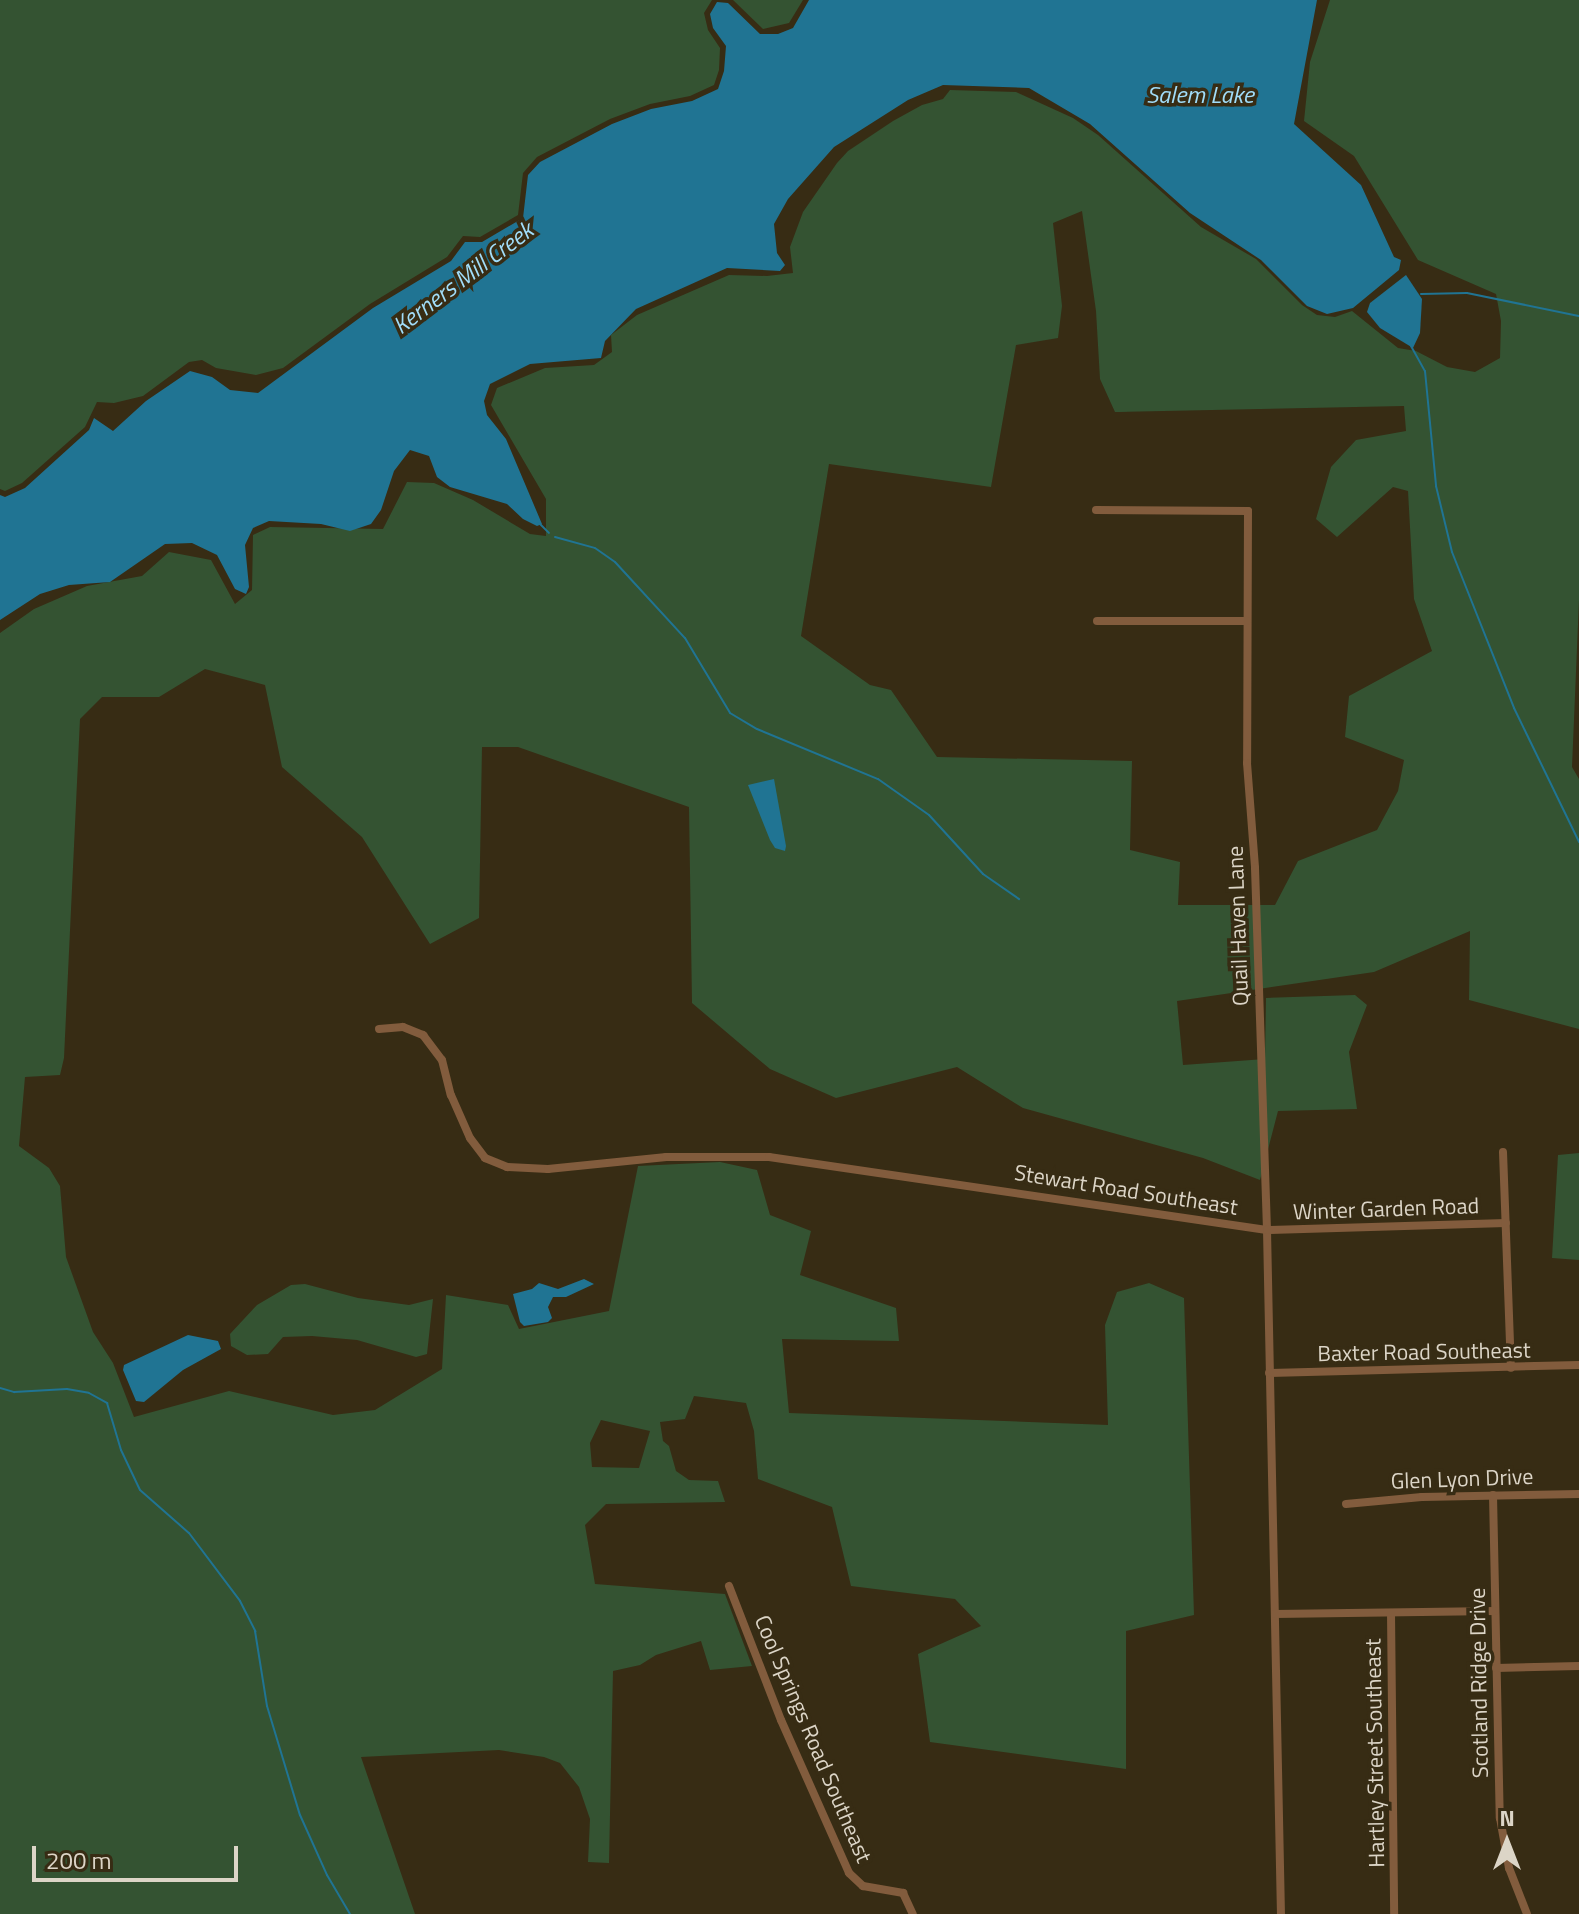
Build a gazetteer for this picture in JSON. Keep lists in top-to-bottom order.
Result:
{
  "streets": {
    "street": [
      "Quail Haven Lane",
      "Stewart Road Southeast",
      "Winter Garden Road",
      "Baxter Road Southeast",
      "Glen Lyon Drive",
      "Scotland Ridge Drive",
      "Cool Springs Road Southeast",
      "Hartley Street Southeast"
    ]
  },
  "crossings": [
    ["Quail Haven Lane", "Stewart Road Southeast"],
    ["Quail Haven Lane", "Winter Garden Road"],
    ["Stewart Road Southeast", "Winter Garden Road"],
    ["Stewart Road Southeast", "Baxter Road Southeast"],
    ["Stewart Road Southeast", "Hartley Street Southeast"],
    ["Glen Lyon Drive", "Scotland Ridge Drive"]
  ],
  "water": ["Salem Lake", "Kerners Mill Creek"],
  "scale_bar": "200 m",
  "north": "top"
}
